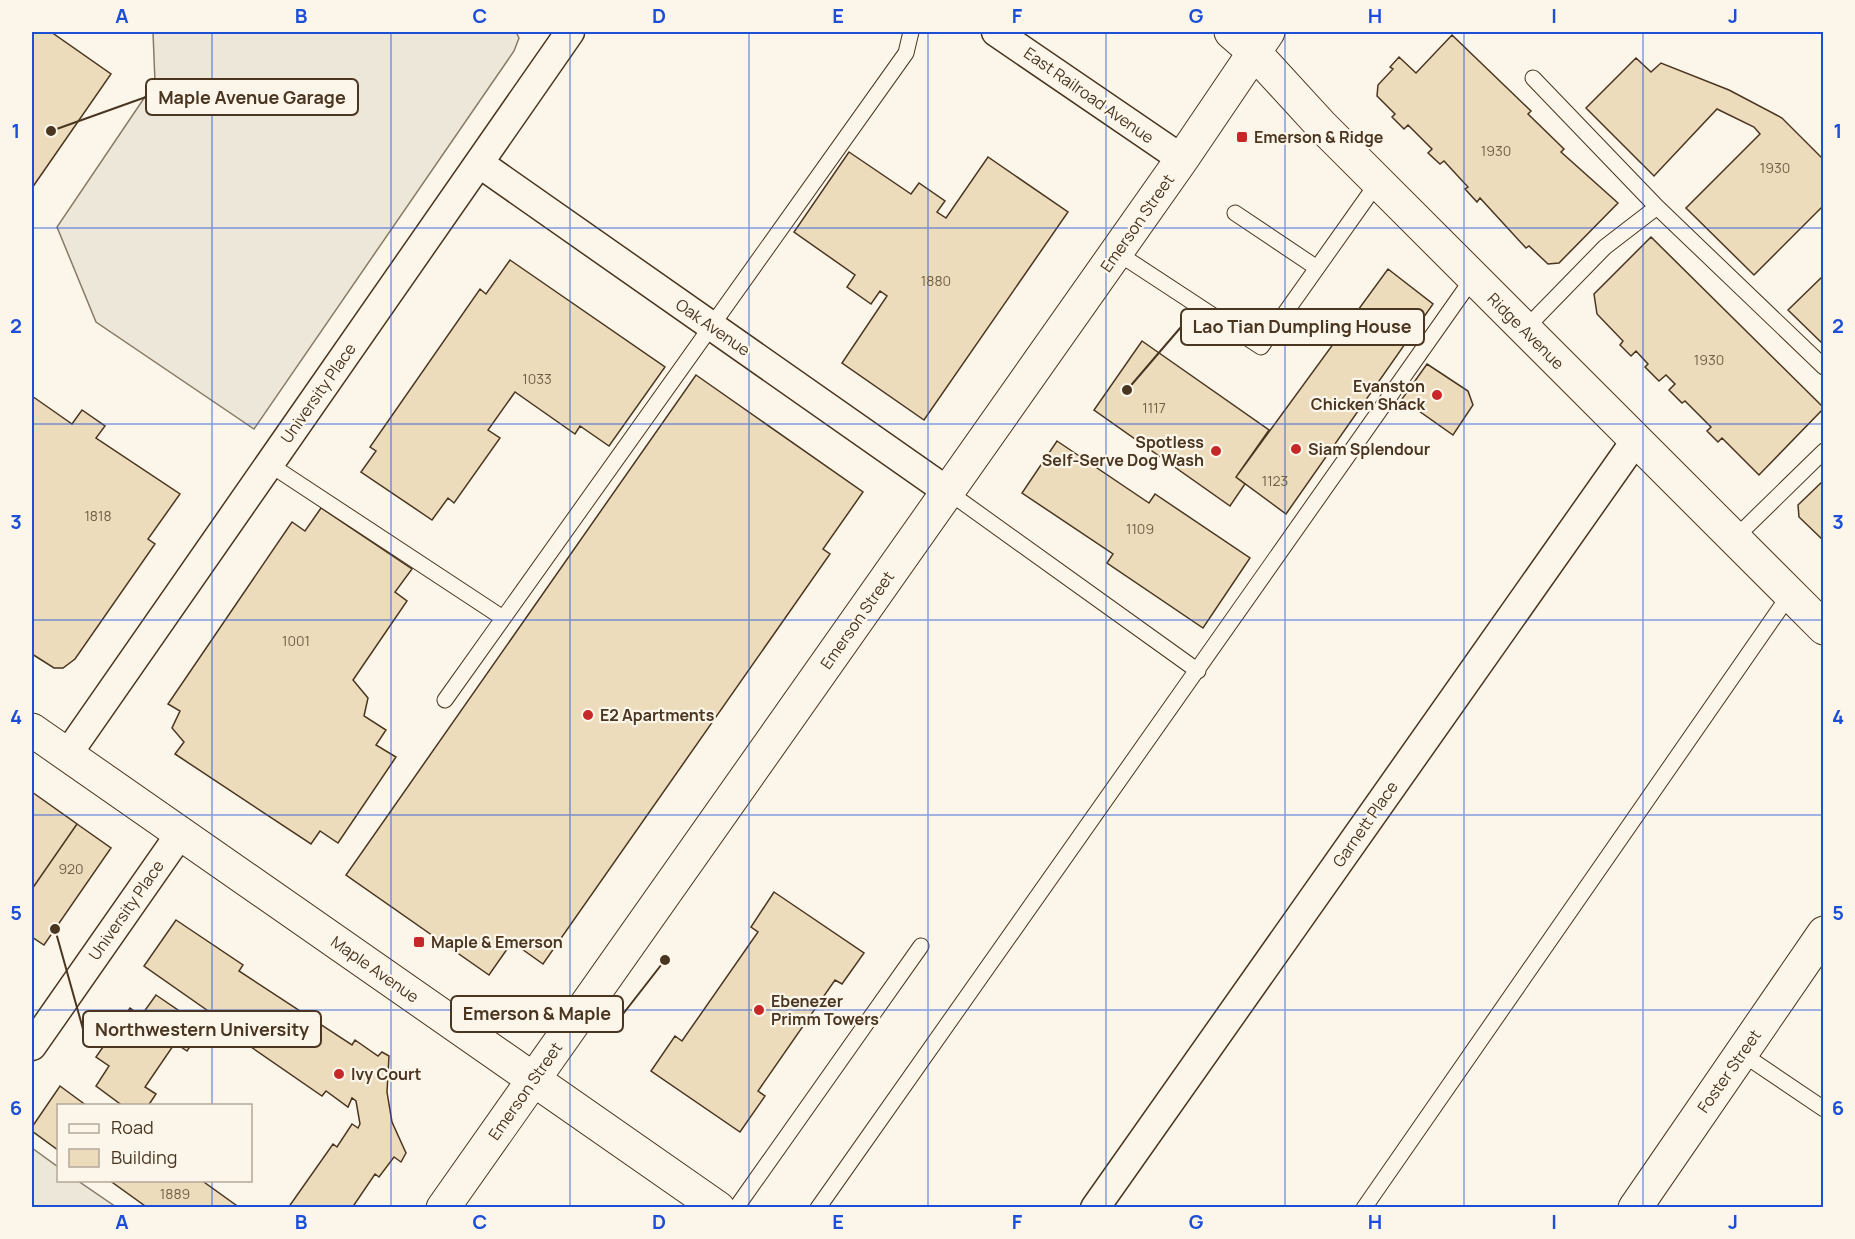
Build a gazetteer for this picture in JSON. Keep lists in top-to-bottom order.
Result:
{
  "streets": {
    "street": [
      "East Railroad Avenue",
      "Emerson Street",
      "Oak Avenue",
      "Ridge Avenue",
      "University Place",
      "Garnett Place",
      "Maple Avenue",
      "Foster Street"
    ]
  },
  "crossings": [
    ["East Railroad Avenue", "Emerson Street"],
    ["Emerson Street", "Oak Avenue"],
    ["Emerson Street", "Ridge Avenue"],
    ["Emerson Street", "Maple Avenue"],
    ["Oak Avenue", "University Place"],
    ["Ridge Avenue", "Garnett Place"],
    ["University Place", "Maple Avenue"]
  ],
  "places": {
    "other": [
      "Maple Avenue Garage",
      "Lao Tian Dumpling House",
      "Evanston Chicken Shack",
      "Siam Splendour",
      "Spotless Self-Serve Dog Wash",
      "E2 Apartments",
      "Northwestern University",
      "Emerson & Maple",
      "Ebenezer Primm Towers",
      "Ivy Court"
    ],
    "transit": ["Emerson & Ridge", "Maple & Emerson"]
  },
  "house_numbers": [
    "1930",
    "1930",
    "1880",
    "1930",
    "1033",
    "1117",
    "1123",
    "1818",
    "1109",
    "1001",
    "920",
    "1889"
  ],
  "legend": ["Road", "Building"],
  "grid": {
    "columns": [
      "A",
      "B",
      "C",
      "D",
      "E",
      "F",
      "G",
      "H",
      "I",
      "J"
    ],
    "rows": [
      "1",
      "2",
      "3",
      "4",
      "5",
      "6"
    ]
  }
}
